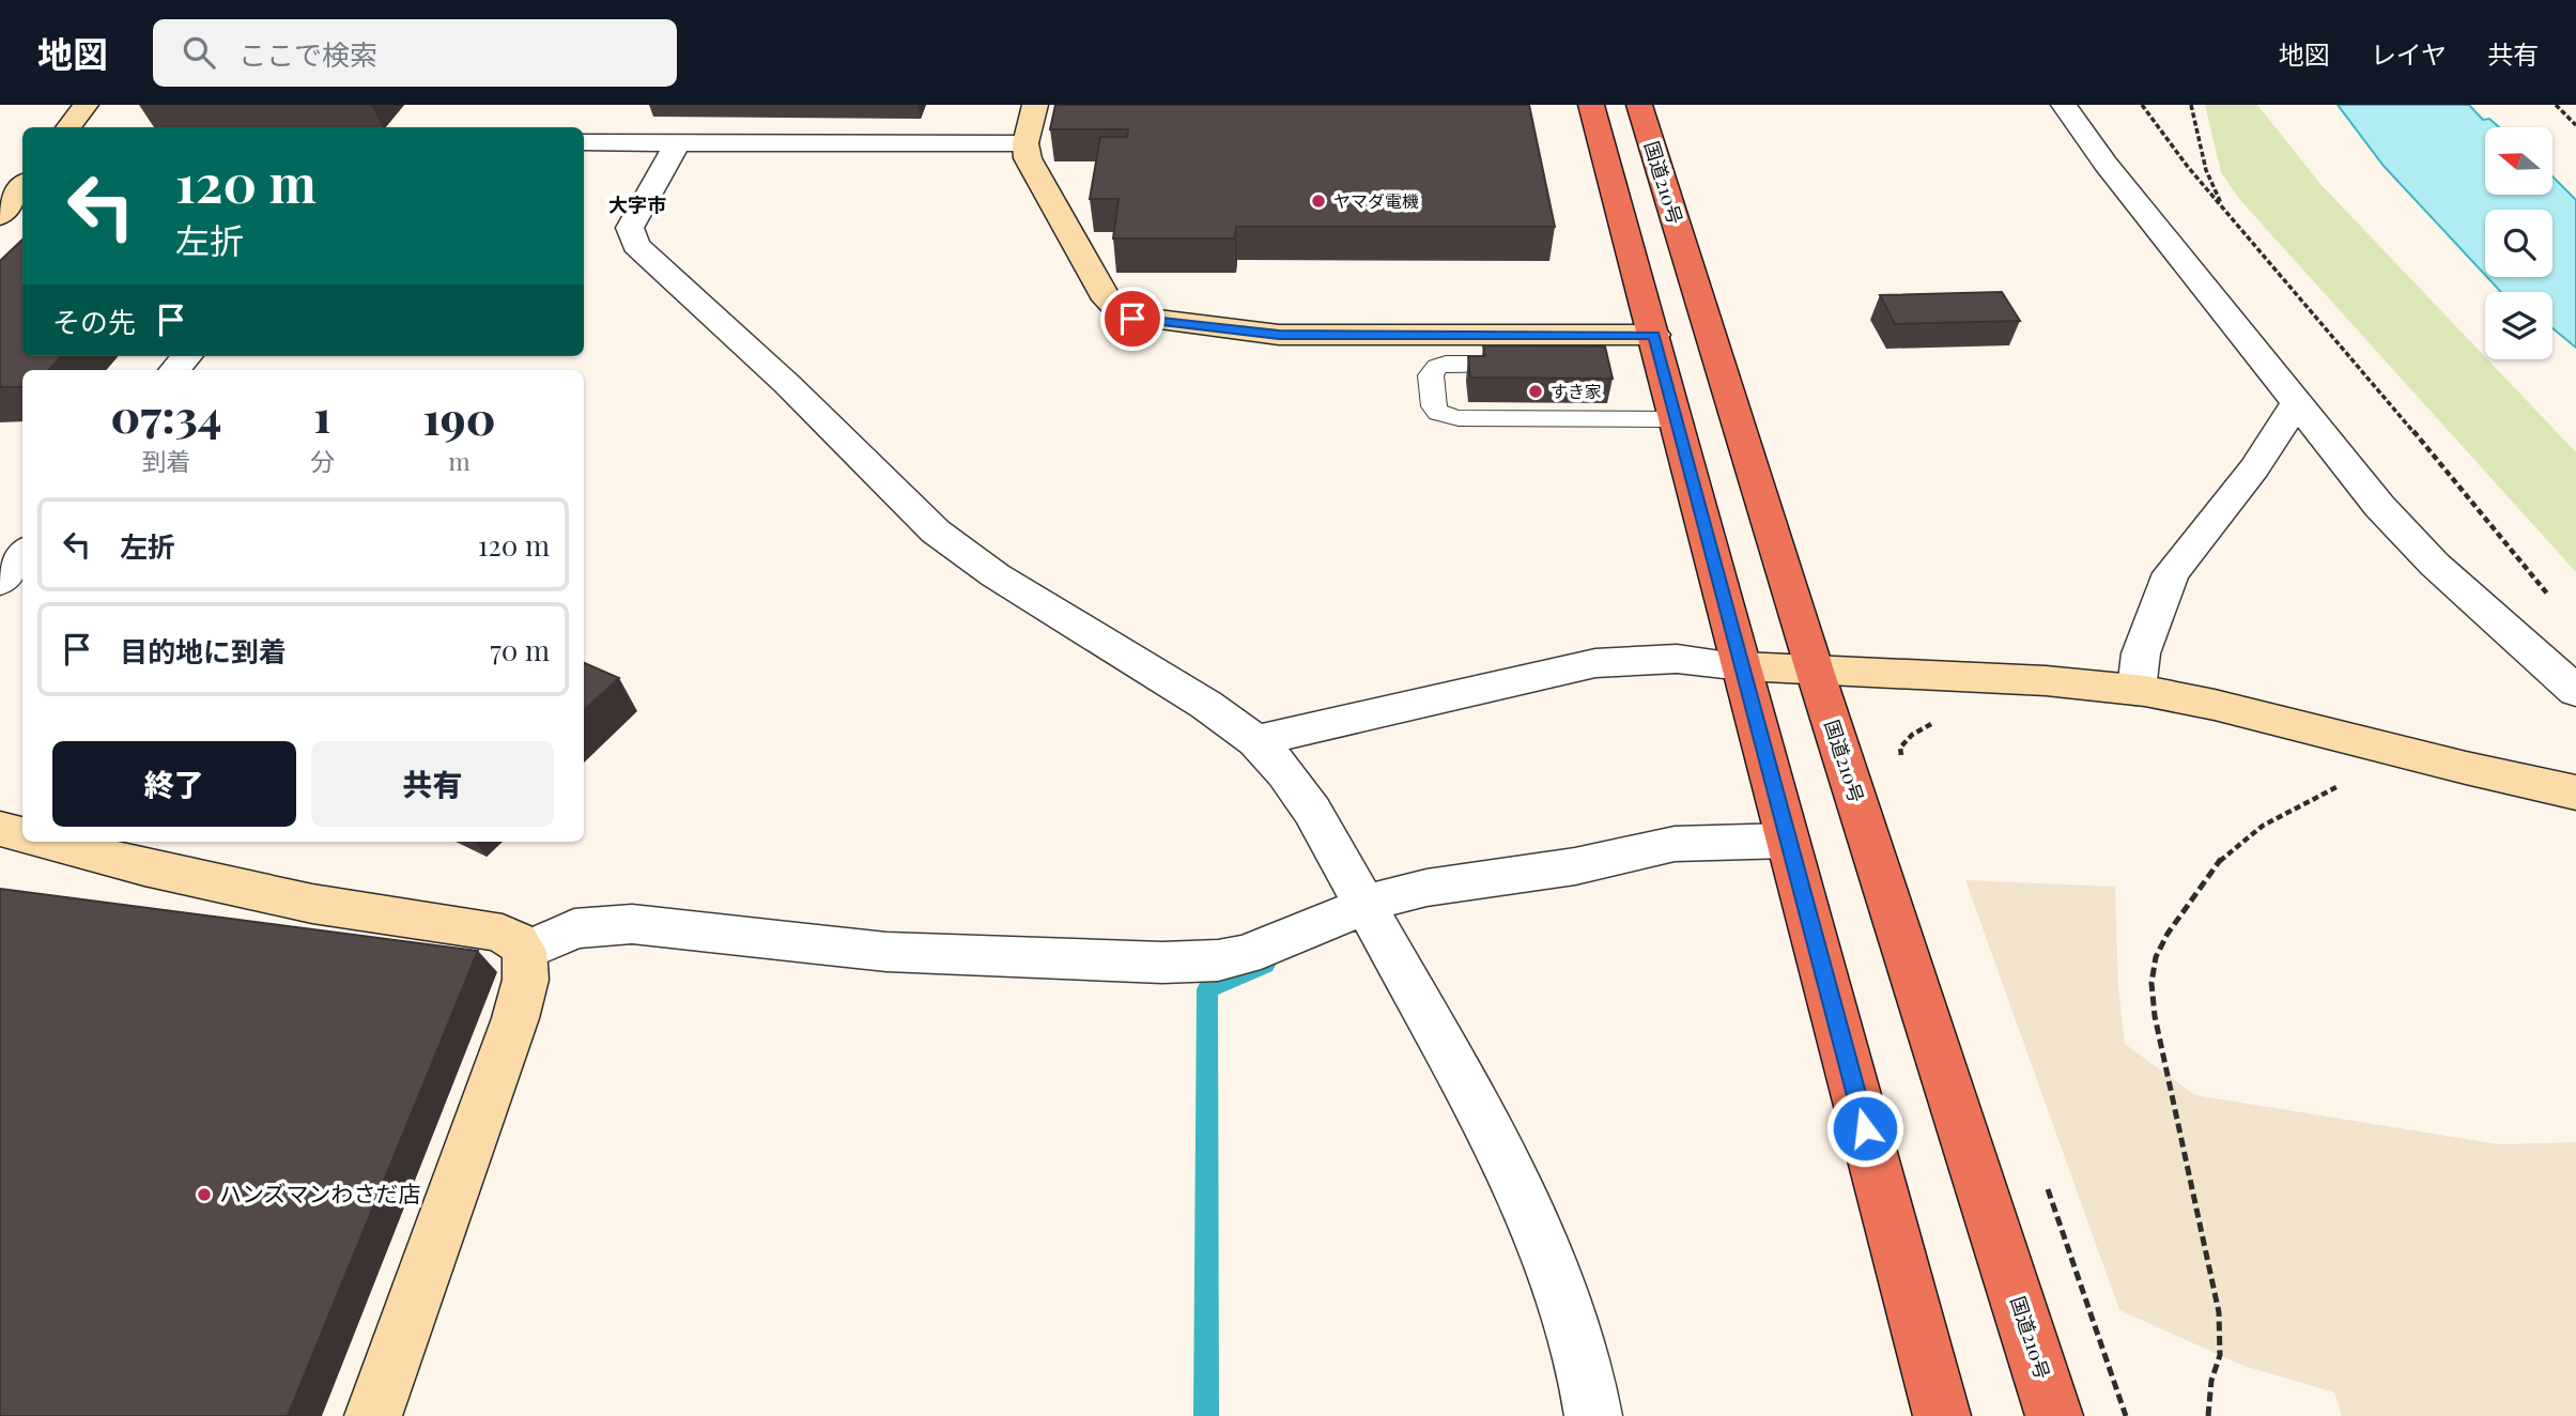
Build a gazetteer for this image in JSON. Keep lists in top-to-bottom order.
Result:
{
  "streets": {
    "highway": ["国道210号"]
  },
  "districts": ["大字市"],
  "places": ["ヤマダ電機", "すき家", "ハンズマンわさだ店"],
  "north": "left",
  "page": {
    "header": "地図",
    "search": "ここで検索",
    "nav": ["地図", "レイヤ", "共有"],
    "turn": ["120 m", "左折"],
    "then": "その先",
    "eta": [
      "07:34",
      "到着",
      "1",
      "分",
      "190",
      "m"
    ],
    "list": [
      {
        "name": "左折",
        "value": "120 m"
      },
      {
        "name": "目的地に到着",
        "value": "70 m"
      }
    ],
    "buttons": ["終了", "共有"]
  }
}
